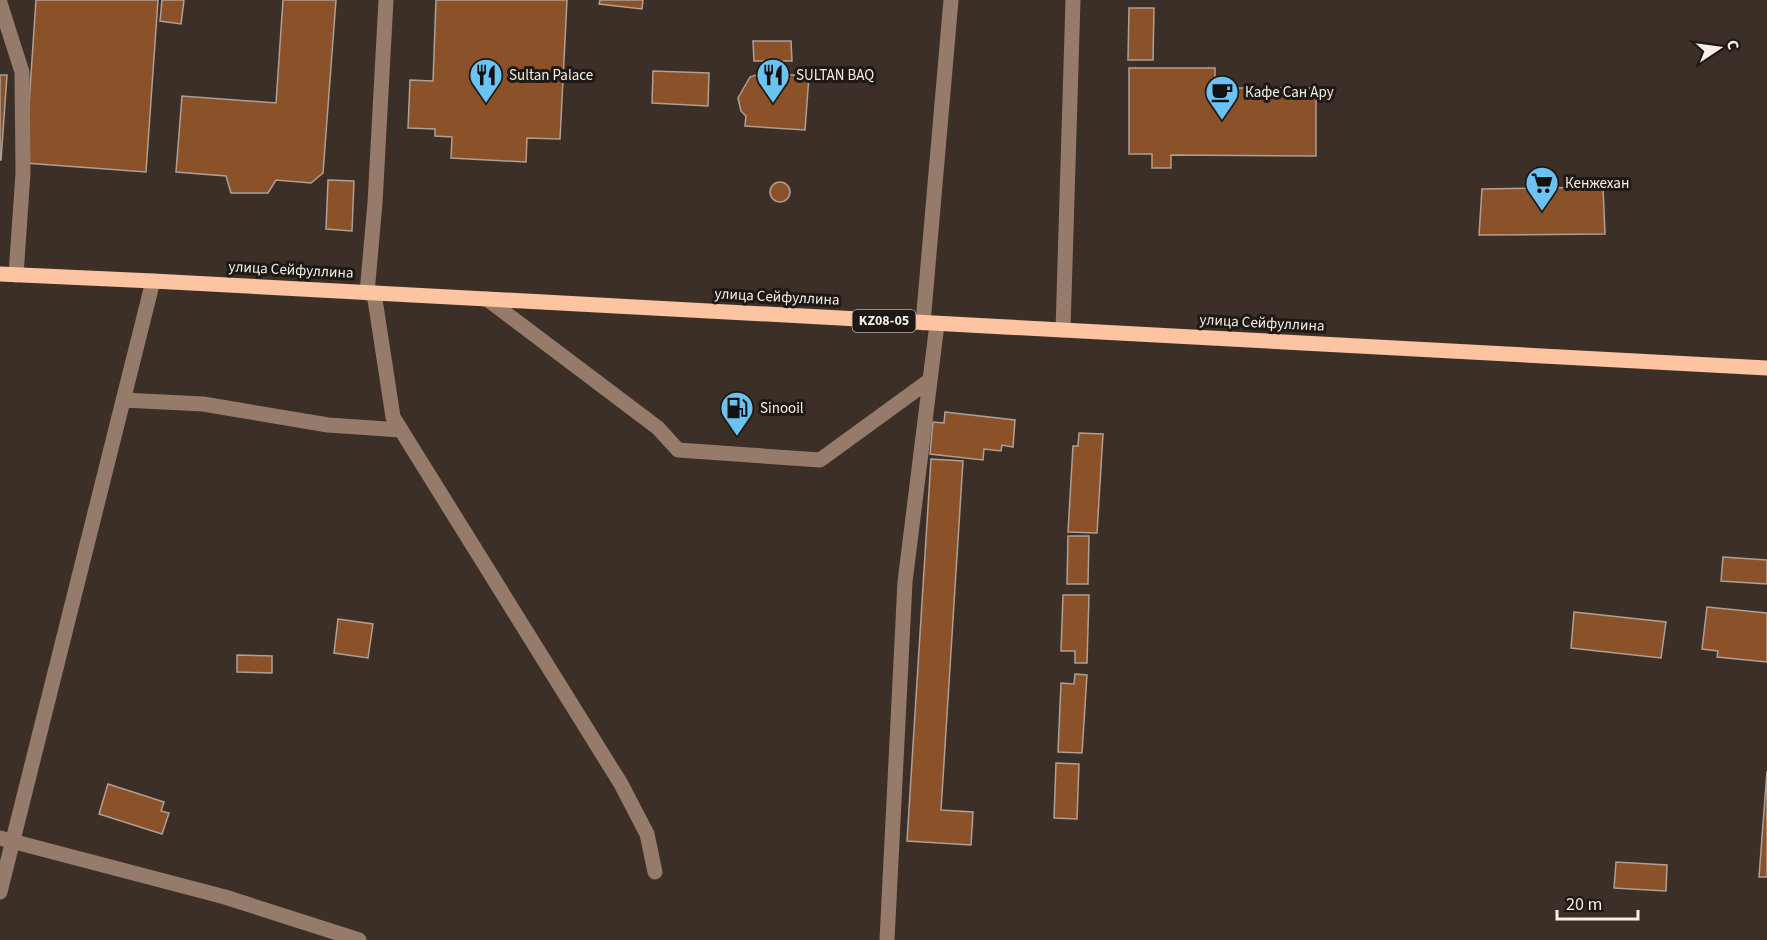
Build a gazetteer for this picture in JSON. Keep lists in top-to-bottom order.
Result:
{
  "streets": {
    "main road": ["улица Сейфуллина", "KZ08-05"]
  },
  "places": {
    "restaurant": ["Sultan Palace", "SULTAN BAQ"],
    "cafe": ["Кафе Сан Ару"],
    "supermarket": ["Кенжехан"],
    "fuel station": ["Sinooil"]
  },
  "scale_bar": "20 m",
  "north": "right"
}
